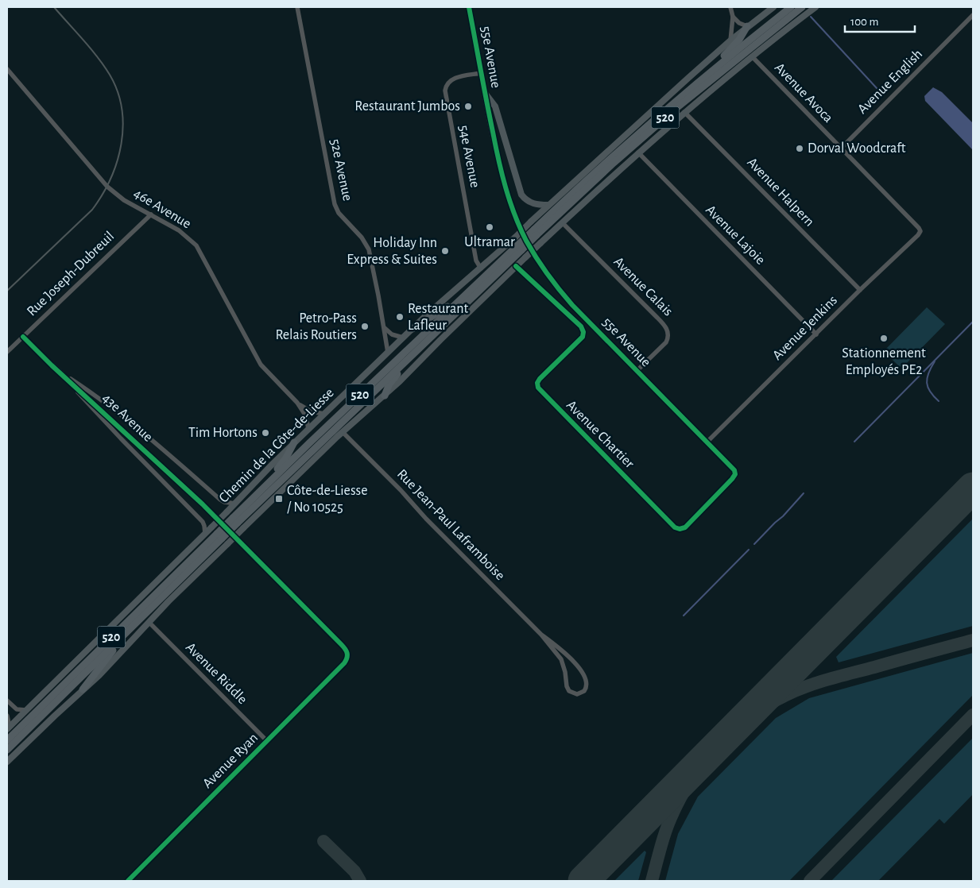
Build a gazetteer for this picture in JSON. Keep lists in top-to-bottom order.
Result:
{
  "streets": {
    "highway": ["520"],
    "main road": ["Chemin de la Côte-de-Liesse"],
    "street": [
      "55e Avenue",
      "Avenue English",
      "Avenue Avoca",
      "54e Avenue",
      "52e Avenue",
      "Avenue Halpern",
      "46e Avenue",
      "Avenue Lajoie",
      "Rue Joseph-Dubreuil",
      "Avenue Calais",
      "Avenue Jenkins",
      "43e Avenue",
      "Avenue Chartier",
      "Rue Jean-Paul Laframboise",
      "Avenue Riddle",
      "Avenue Ryan"
    ]
  },
  "crossings": [
    ["55e Avenue", "54e Avenue"],
    ["55e Avenue", "Avenue Calais"],
    ["55e Avenue", "Avenue Jenkins"],
    ["55e Avenue", "Avenue Chartier"],
    ["Avenue English", "Avenue Avoca"],
    ["Avenue Avoca", "Avenue Jenkins"],
    ["54e Avenue", "Chemin de la Côte-de-Liesse"],
    ["52e Avenue", "Chemin de la Côte-de-Liesse"],
    ["Avenue Halpern", "Avenue Jenkins"],
    ["46e Avenue", "Rue Joseph-Dubreuil"],
    ["46e Avenue", "Chemin de la Côte-de-Liesse"],
    ["Avenue Lajoie", "Avenue Jenkins"],
    ["Rue Joseph-Dubreuil", "43e Avenue"],
    ["Avenue Jenkins", "Avenue Chartier"],
    ["43e Avenue", "Chemin de la Côte-de-Liesse"],
    ["Avenue Riddle", "Avenue Ryan"]
  ],
  "places": {
    "other": [
      "Restaurant Jumbos",
      "Dorval Woodcraft",
      "Ultramar",
      "Holiday Inn Express & Suites",
      "Restaurant Lafleur",
      "Petro-Pass Relais Routiers",
      "Stationnement Employés PE2",
      "Tim Hortons"
    ],
    "transit": ["Côte-de-Liesse / No 10525"]
  },
  "scale_bar": "100 m"
}
